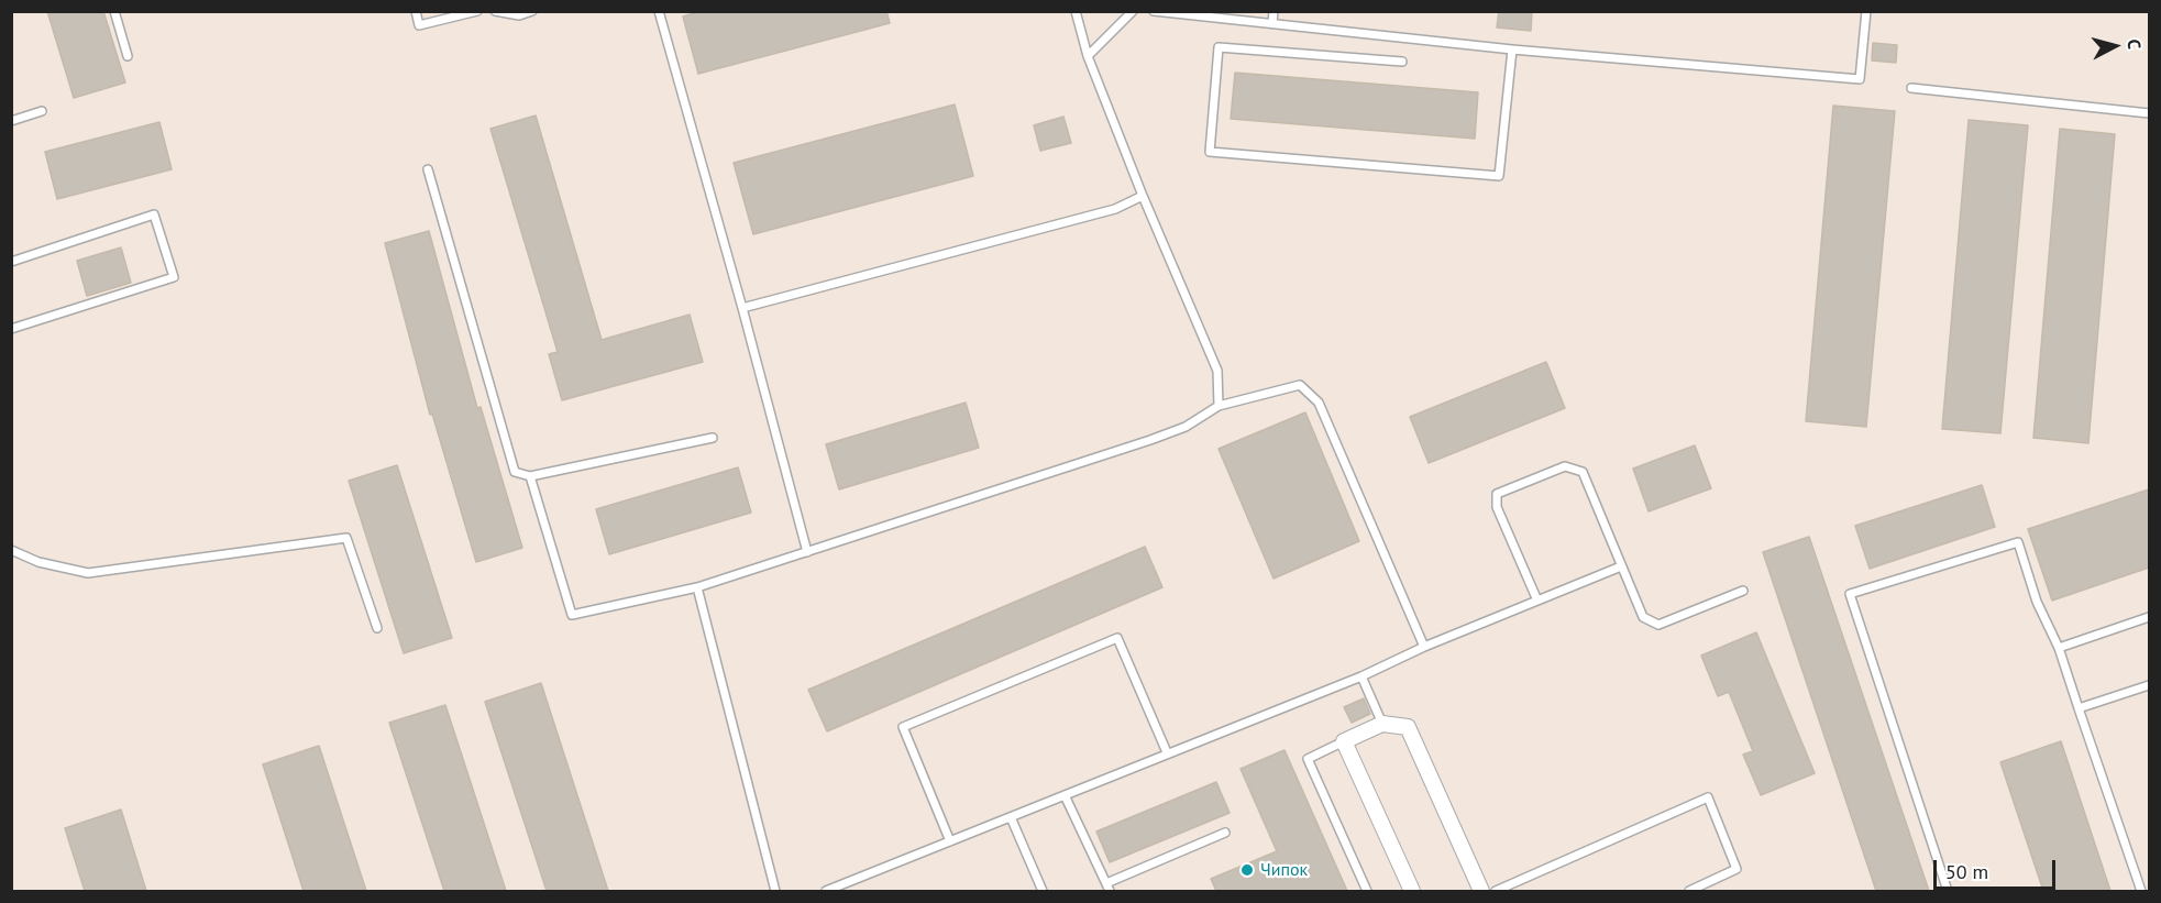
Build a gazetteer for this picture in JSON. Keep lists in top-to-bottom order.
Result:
{
  "places": ["Чипок"],
  "scale_bar": "50 m",
  "north": "right"
}
